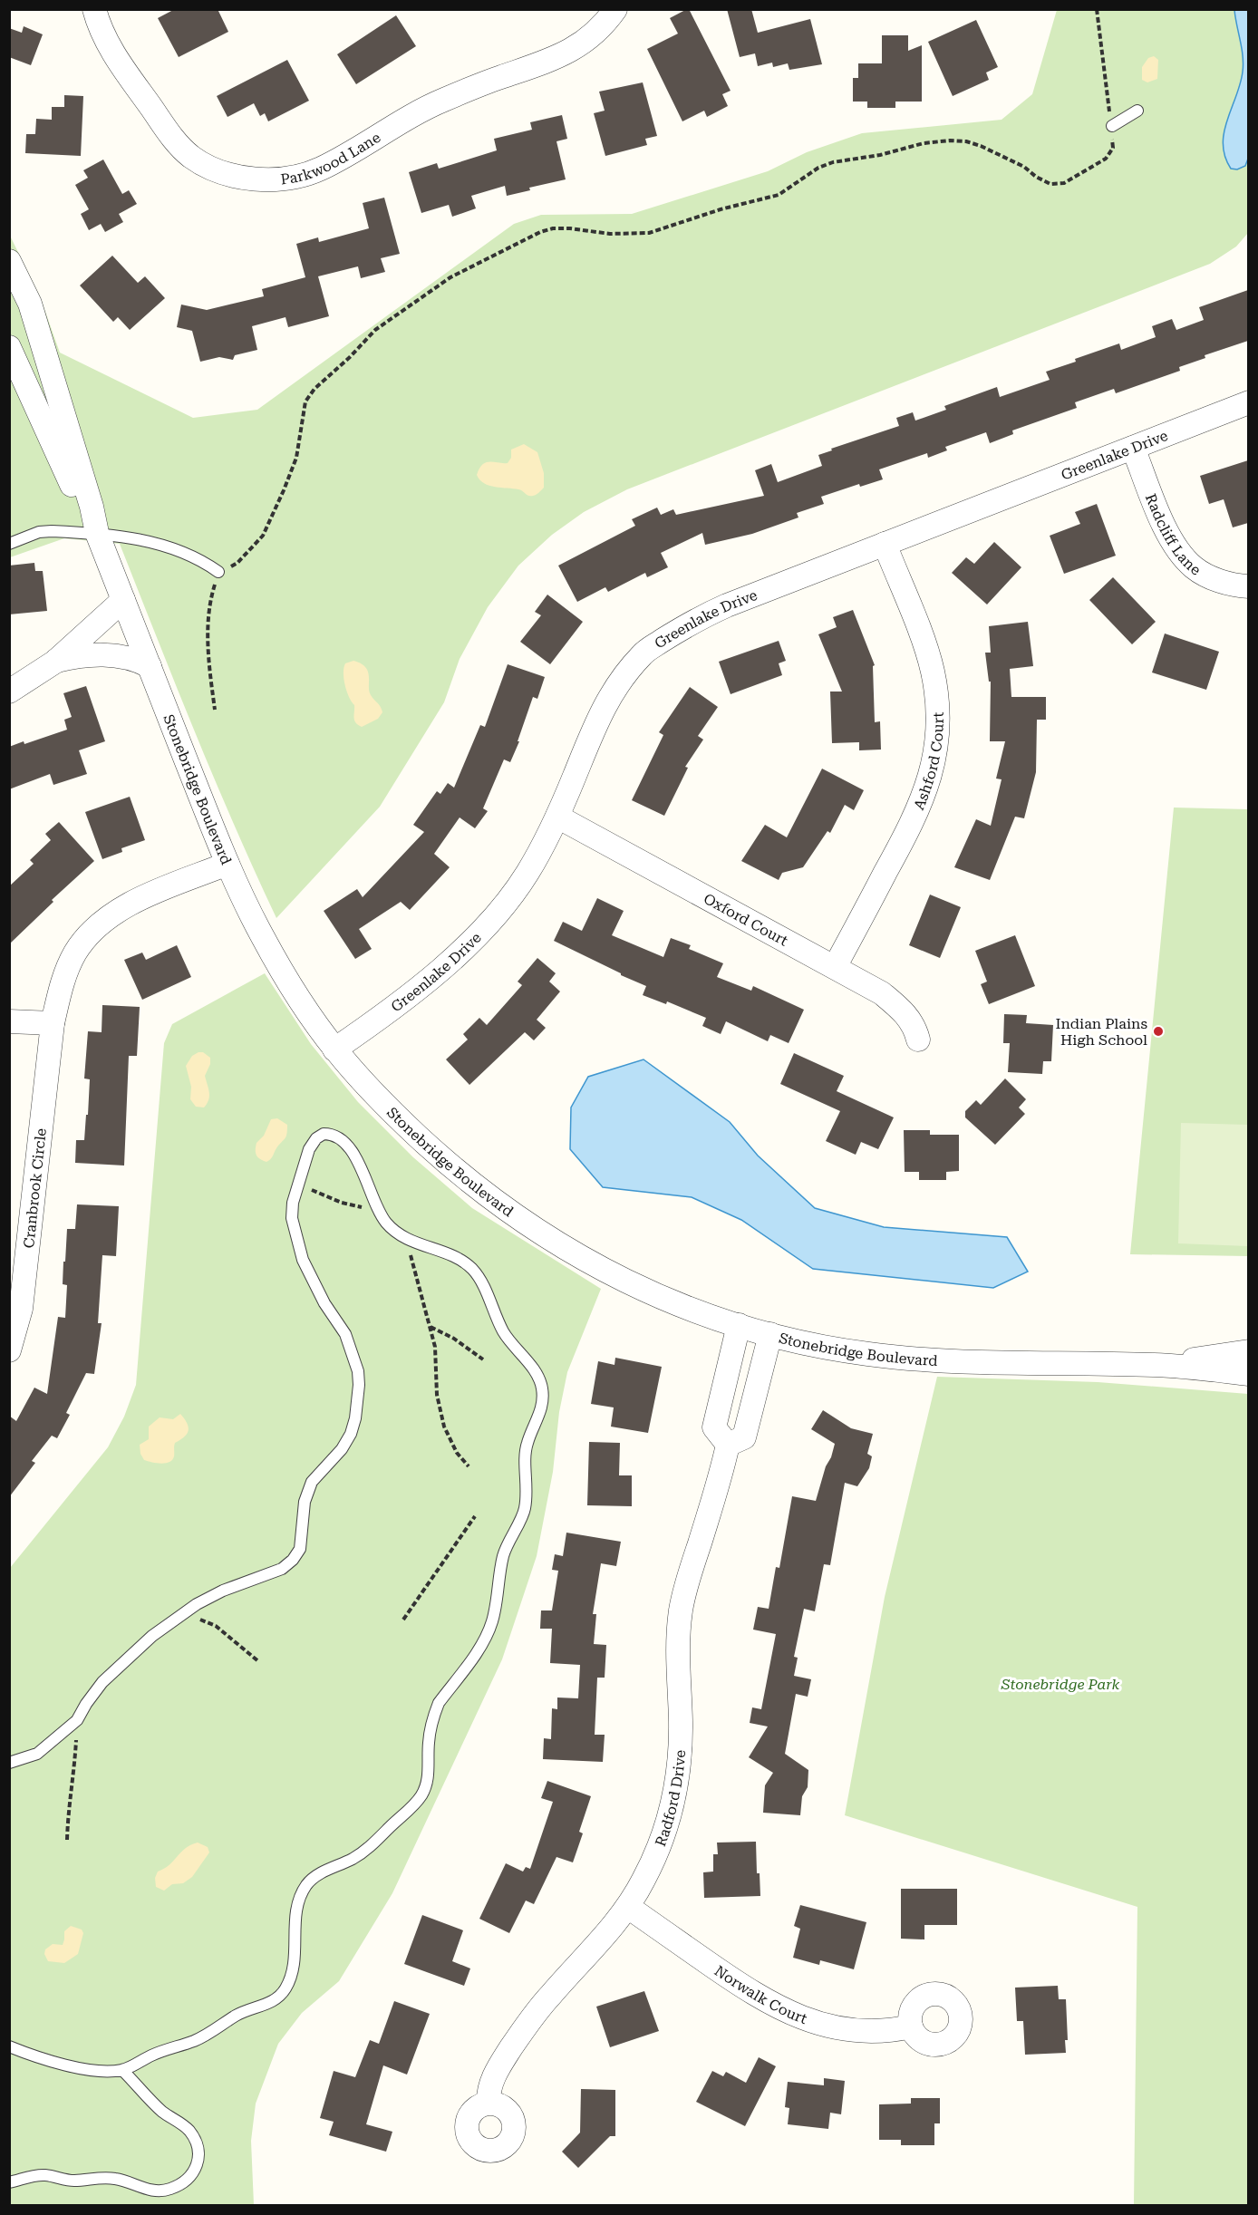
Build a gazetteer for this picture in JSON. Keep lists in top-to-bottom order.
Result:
{
  "streets": {
    "street": [
      "Parkwood Lane",
      "Greenlake Drive",
      "Radcliff Lane",
      "Ashford Court",
      "Stonebridge Boulevard",
      "Oxford Court",
      "Cranbrook Circle",
      "Radford Drive",
      "Norwalk Court"
    ]
  },
  "crossings": [
    ["Greenlake Drive", "Radcliff Lane"],
    ["Greenlake Drive", "Ashford Court"],
    ["Greenlake Drive", "Stonebridge Boulevard"],
    ["Greenlake Drive", "Oxford Court"],
    ["Ashford Court", "Oxford Court"],
    ["Stonebridge Boulevard", "Cranbrook Circle"],
    ["Radford Drive", "Norwalk Court"]
  ],
  "parks": ["Stonebridge Park"],
  "places": ["Indian Plains High School"]
}
